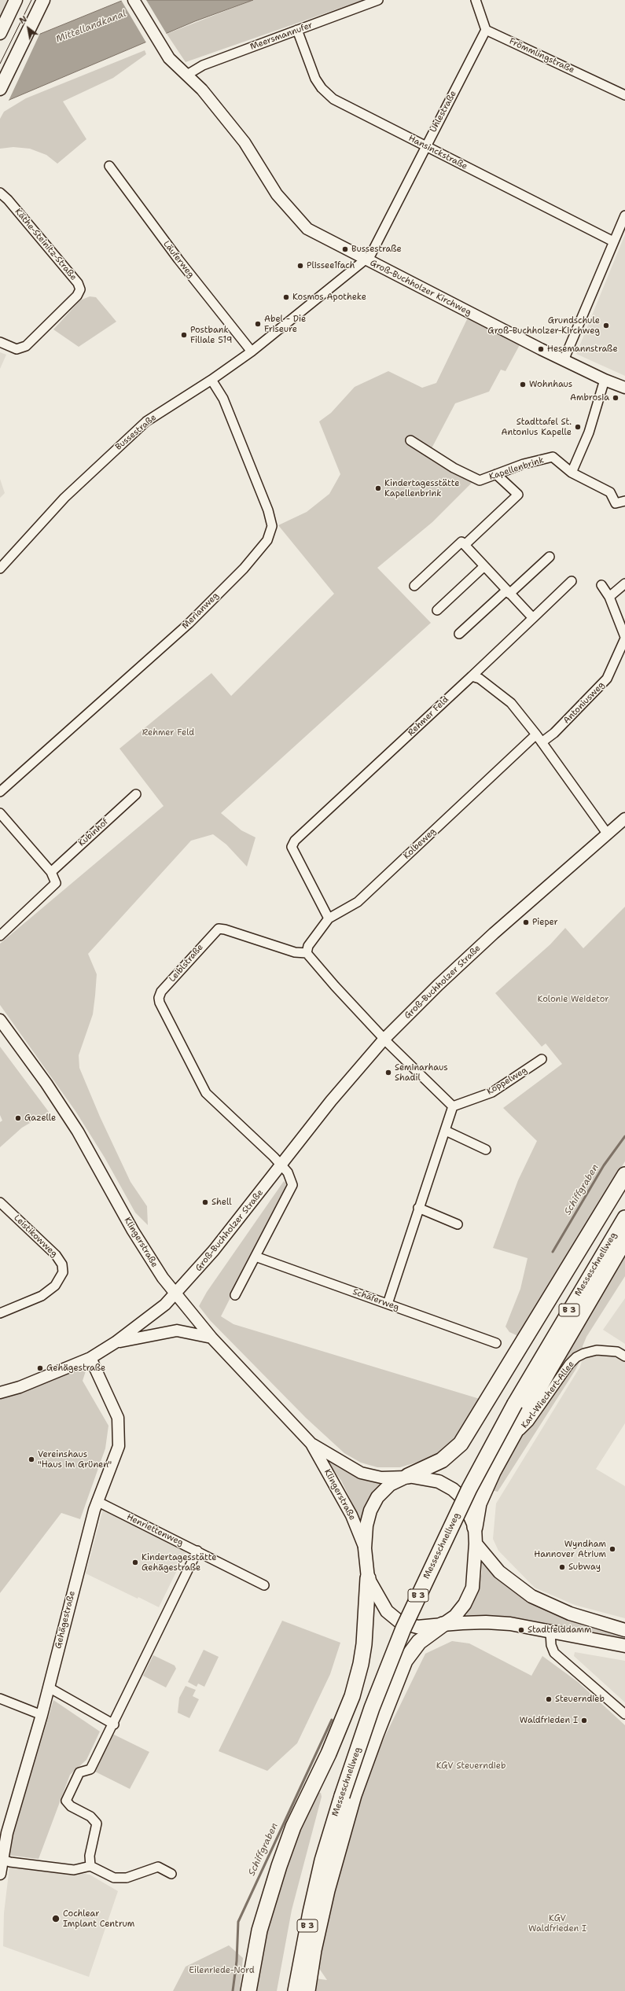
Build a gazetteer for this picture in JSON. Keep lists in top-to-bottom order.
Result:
{
  "streets": {
    "highway": ["Messeschnellweg", "B 3"],
    "street": [
      "Meersmannufer",
      "Frömmlingstraße",
      "Uhlestraße",
      "Hansinckstraße",
      "Käthe-Steinitz-Straße",
      "Läuferweg",
      "Groß-Buchholzer Kirchweg",
      "Bussestraße",
      "Kapellenbrink",
      "Merianweg",
      "Antoniusweg",
      "Rehmer Feld",
      "Kubinhof",
      "Kolbeweg",
      "Leiblstraße",
      "Groß-Buchholzer Straße",
      "Koppelweg",
      "Leistikowweg",
      "Klingerstraße",
      "Schäferweg",
      "Karl-Wiechert-Allee",
      "Henriettenweg",
      "Gehägestraße"
    ]
  },
  "crossings": [
    ["Meersmannufer", "Hansinckstraße"],
    ["Meersmannufer", "Groß-Buchholzer Kirchweg"],
    ["Frömmlingstraße", "Uhlestraße"],
    ["Uhlestraße", "Hansinckstraße"],
    ["Uhlestraße", "Groß-Buchholzer Kirchweg"],
    ["Uhlestraße", "Bussestraße"],
    ["Läuferweg", "Bussestraße"],
    ["Groß-Buchholzer Kirchweg", "Bussestraße"],
    ["Bussestraße", "Merianweg"],
    ["Rehmer Feld", "Kolbeweg"],
    ["Kolbeweg", "Leiblstraße"],
    ["Leiblstraße", "Groß-Buchholzer Straße"],
    ["Groß-Buchholzer Straße", "Klingerstraße"],
    ["Henriettenweg", "Gehägestraße"]
  ],
  "water": ["Mittellandkanal", "Schiffgraben"],
  "parks": [
    "Rehmer Feld",
    "Kolonie Weidetor",
    "KGV Steuerndieb",
    "KGV Waldfrieden I",
    "Eilenriede-Nord"
  ],
  "places": [
    "Bussestraße",
    "Plissee1fach",
    "Kosmos Apotheke",
    "Abel - Die Friseure",
    "Grundschule Groß-Buchholzer-Kirchweg",
    "Postbank Filiale 519",
    "Hesemannstraße",
    "Wohnhaus",
    "Ambrosia",
    "Stadttafel St. Antonius Kapelle",
    "Kindertagesstätte Kapellenbrink",
    "Pieper",
    "Seminarhaus Shadil",
    "Gazelle",
    "Shell",
    "Gehägestraße",
    "Vereinshaus \"Haus im Grünen\"",
    "Wyndham Hannover Atrium",
    "Kindertagesstätte Gehägestraße",
    "Subway",
    "Stadtfelddamm",
    "Steuerndieb",
    "Waldfrieden I",
    "Cochlear Implant Centrum"
  ],
  "north": "top left"
}
